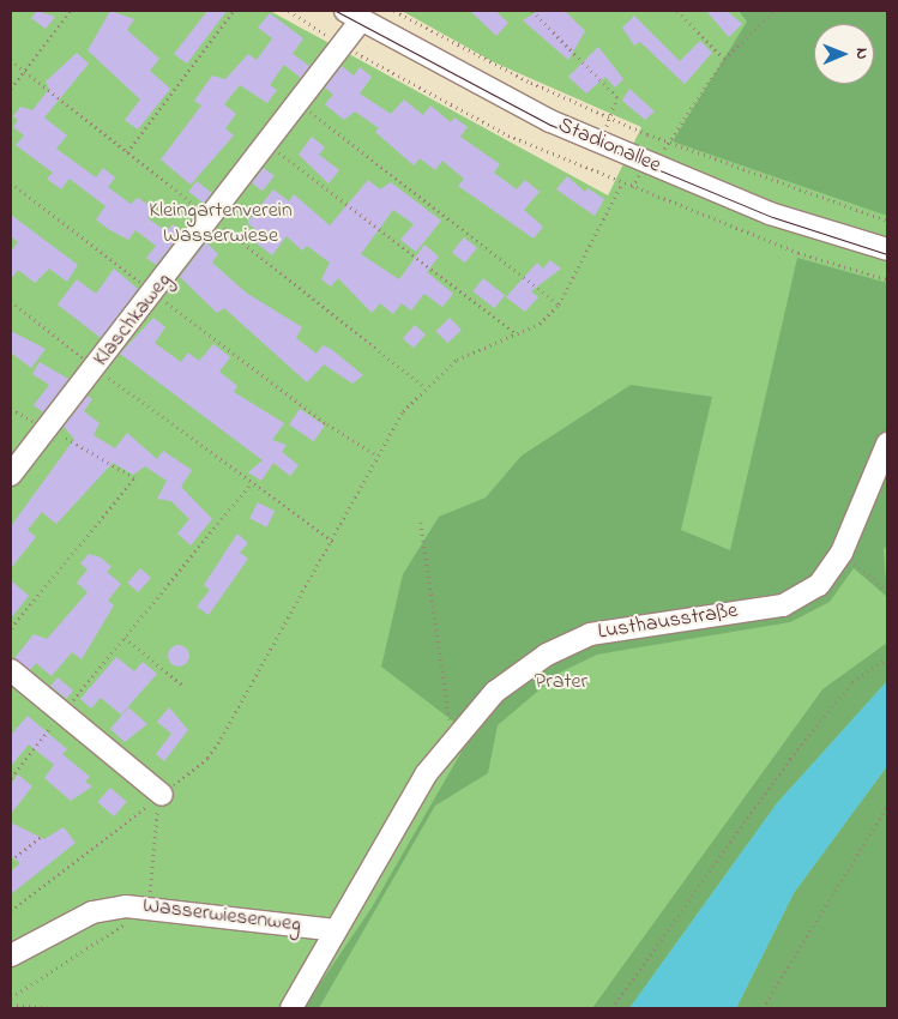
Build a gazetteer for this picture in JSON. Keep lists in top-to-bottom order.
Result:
{
  "streets": {
    "street": [
      "Stadionallee",
      "Klaschkaweg",
      "Lusthausstraße",
      "Wasserwiesenweg"
    ]
  },
  "crossings": [
    ["Stadionallee", "Klaschkaweg"],
    ["Lusthausstraße", "Wasserwiesenweg"]
  ],
  "parks": ["Kleingartenverein Wasserwiese", "Prater"],
  "north": "right"
}
